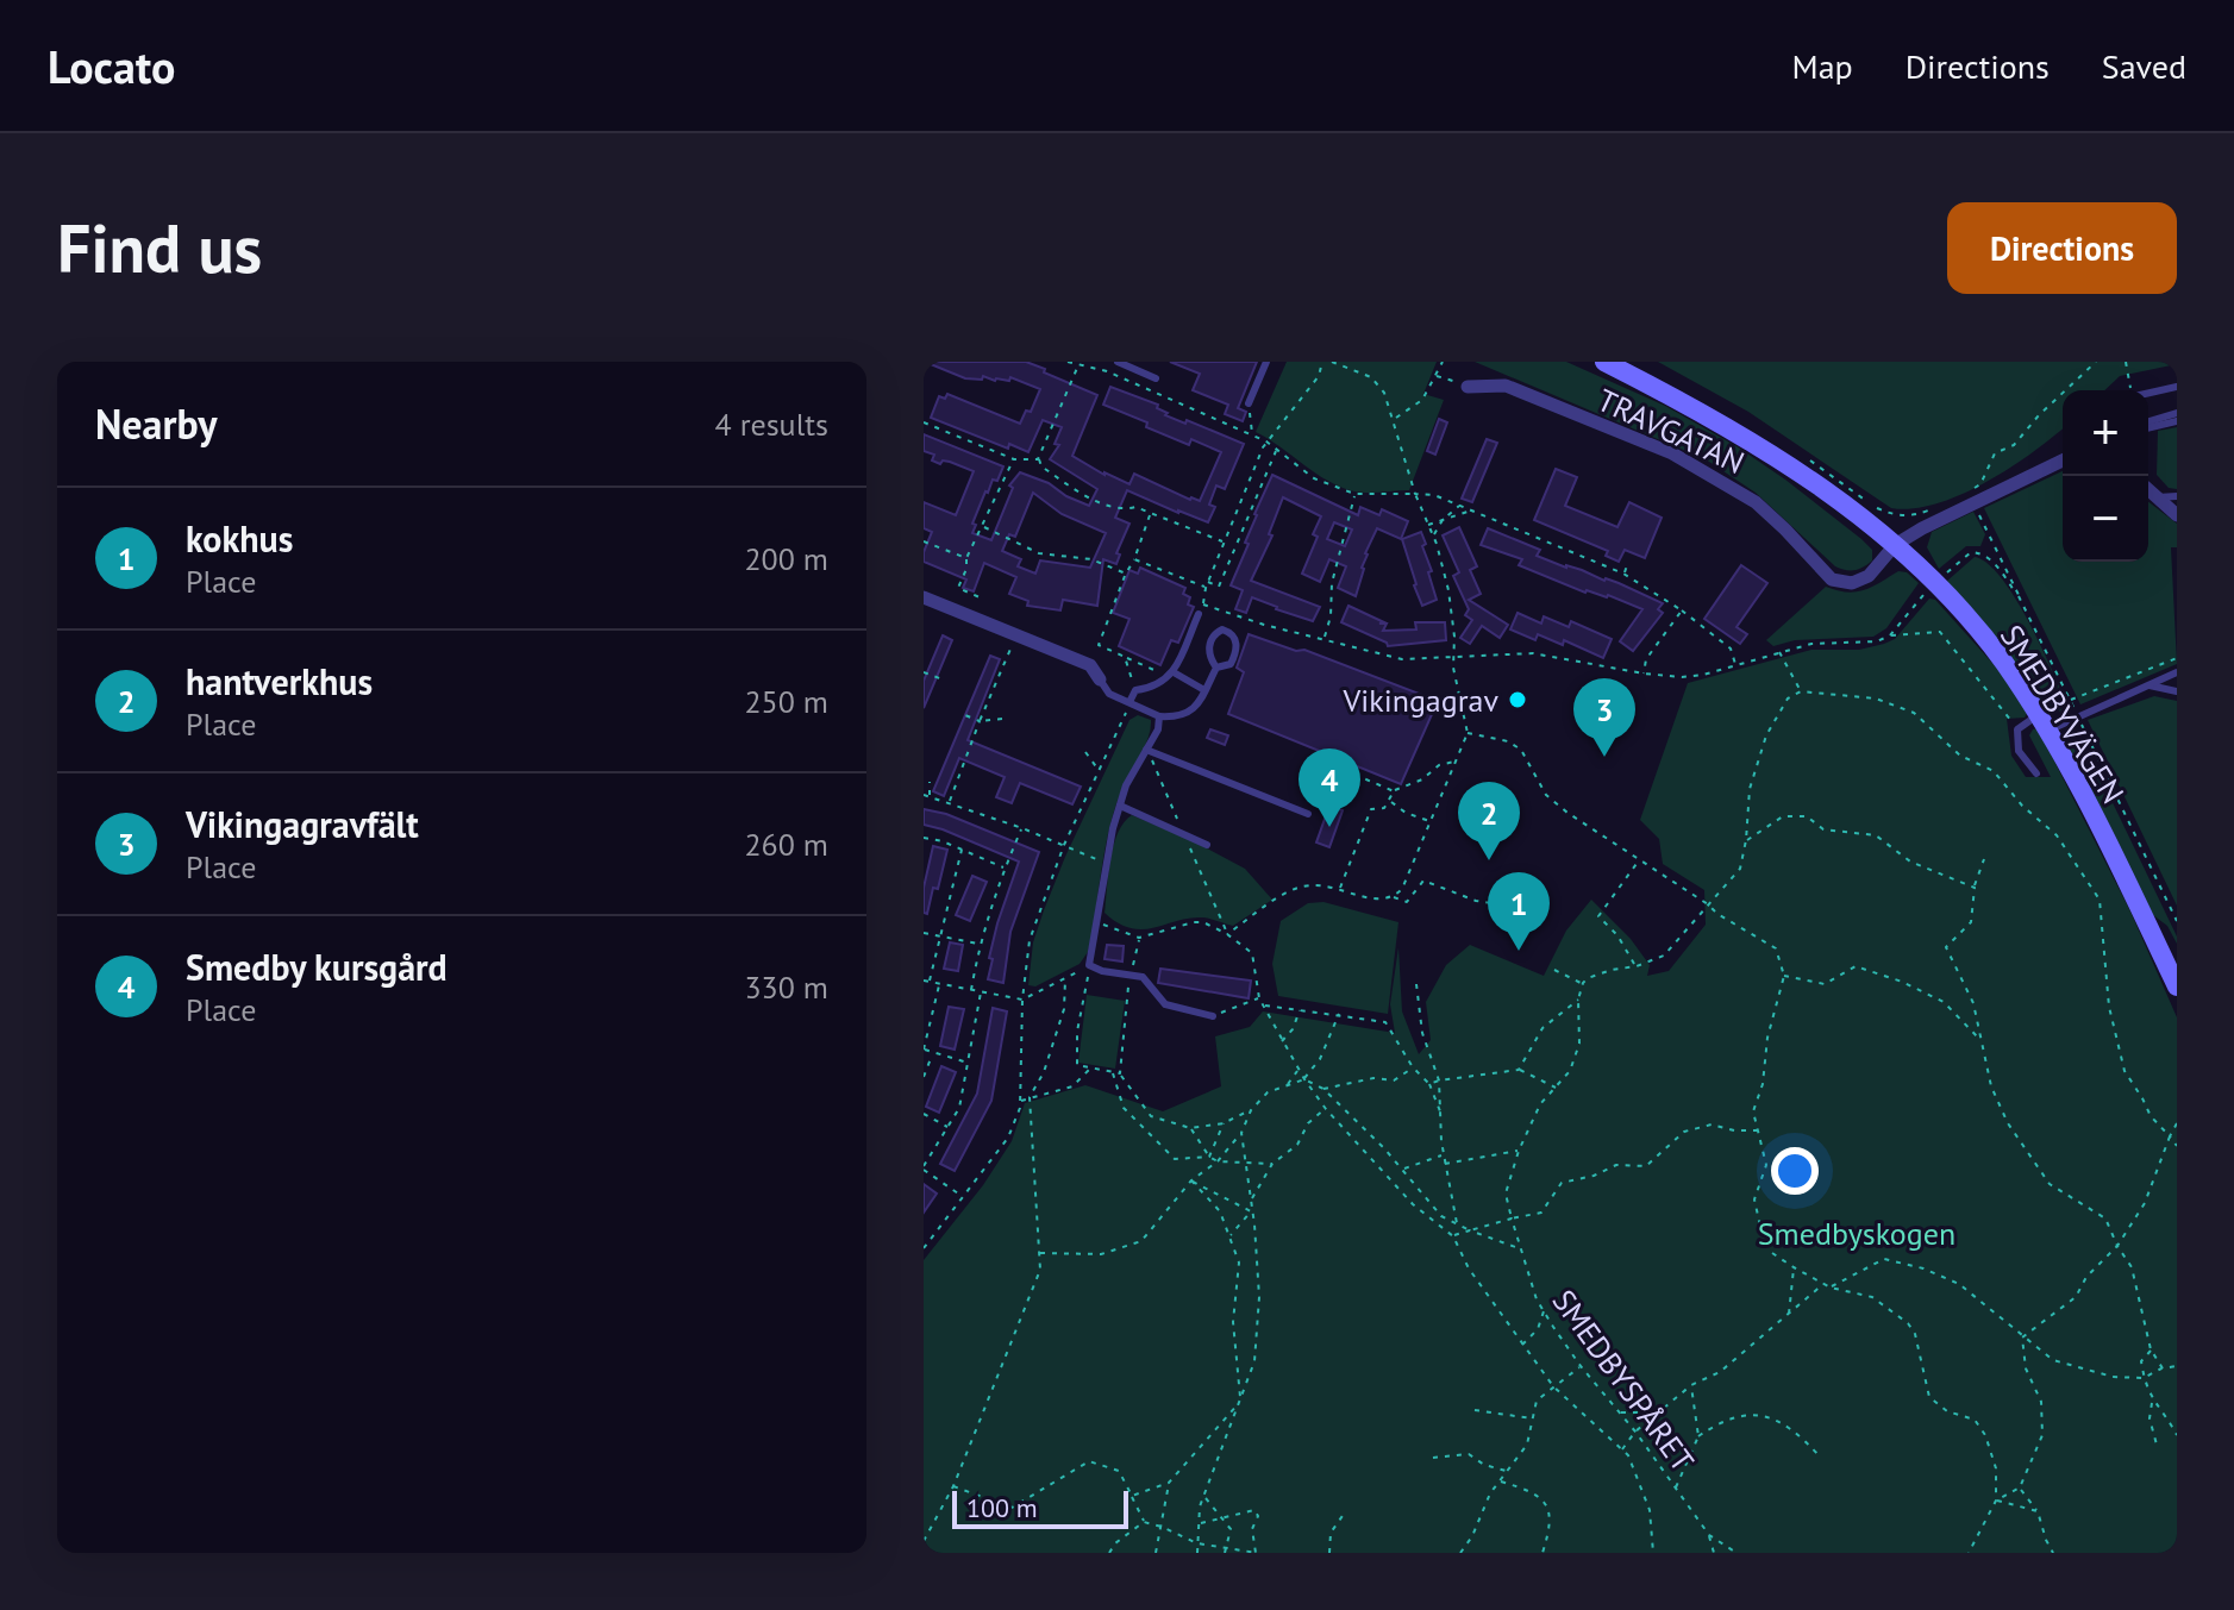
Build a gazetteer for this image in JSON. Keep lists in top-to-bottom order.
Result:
{
  "streets": {
    "street": ["TRAVGATAN", "SMEDBYVÄGEN"],
    "path": ["SMEDBYSPÅRET"]
  },
  "crossings": [
    ["TRAVGATAN", "SMEDBYVÄGEN"]
  ],
  "parks": ["Smedbyskogen"],
  "places": ["Vikingagrav"],
  "scale_bar": "100 m",
  "page": {
    "header": "Locato",
    "nav": ["Map", "Directions", "Saved"],
    "buttons": "Directions",
    "title": "Find us",
    "heading": ["Nearby", "4 results"],
    "map_buttons": ["+", "−"],
    "list": [
      {
        "mark": "1",
        "name": "kokhus",
        "note": "Place",
        "value": "200 m"
      },
      {
        "mark": "2",
        "name": "hantverkhus",
        "note": "Place",
        "value": "250 m"
      },
      {
        "mark": "3",
        "name": "Vikingagravfält",
        "note": "Place",
        "value": "260 m"
      },
      {
        "mark": "4",
        "name": "Smedby kursgård",
        "note": "Place",
        "value": "330 m"
      }
    ],
    "pins": [
      "3",
      "4",
      "2",
      "1"
    ],
    "scale": "100 m"
  }
}
